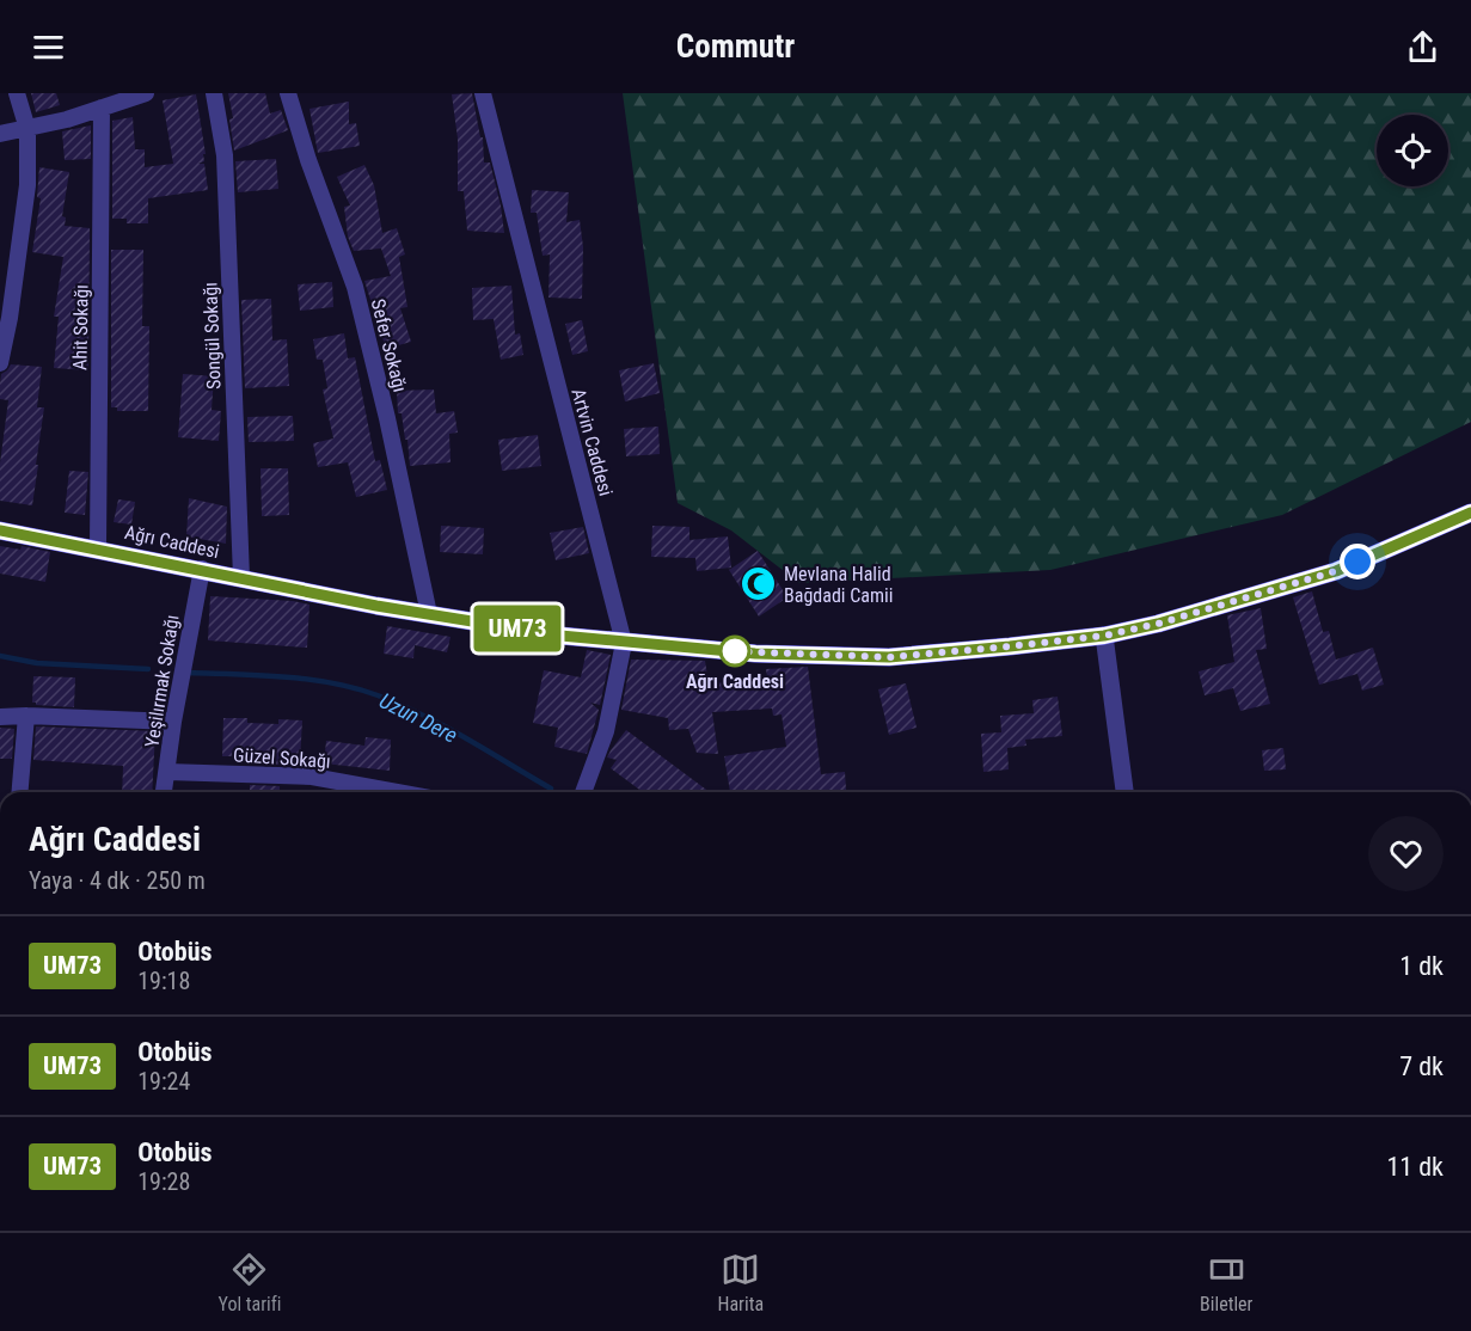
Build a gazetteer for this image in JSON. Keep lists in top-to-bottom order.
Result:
{
  "streets": {
    "main road": ["Ağrı Caddesi"],
    "street": [
      "Ahit Sokağı",
      "Songül Sokağı",
      "Sefer Sokağı",
      "Artvin Caddesi",
      "Yeşilırmak Sokağı",
      "Güzel Sokağı"
    ]
  },
  "crossings": [
    ["Ahit Sokağı", "Ağrı Caddesi"],
    ["Songül Sokağı", "Ağrı Caddesi"],
    ["Sefer Sokağı", "Ağrı Caddesi"],
    ["Artvin Caddesi", "Ağrı Caddesi"],
    ["Ağrı Caddesi", "Yeşilırmak Sokağı"],
    ["Yeşilırmak Sokağı", "Güzel Sokağı"]
  ],
  "water": ["Uzun Dere"],
  "places": {
    "mosque": ["Mevlana Halid Bağdadi Camii"],
    "other": ["Ağrı Caddesi"]
  },
  "lines": ["bus line UM73"],
  "page": {
    "header": "Commutr",
    "on_map": "UM73",
    "heading": ["Ağrı Caddesi", "Yaya · 4 dk · 250 m"],
    "list": [
      {
        "mark": "UM73",
        "name": "Otobüs",
        "note": "19:18",
        "value": "1 dk"
      },
      {
        "mark": "UM73",
        "name": "Otobüs",
        "note": "19:24",
        "value": "7 dk"
      },
      {
        "mark": "UM73",
        "name": "Otobüs",
        "note": "19:28",
        "value": "11 dk"
      }
    ],
    "tabs": ["Yol tarifi", "Harita", "Biletler"]
  }
}
